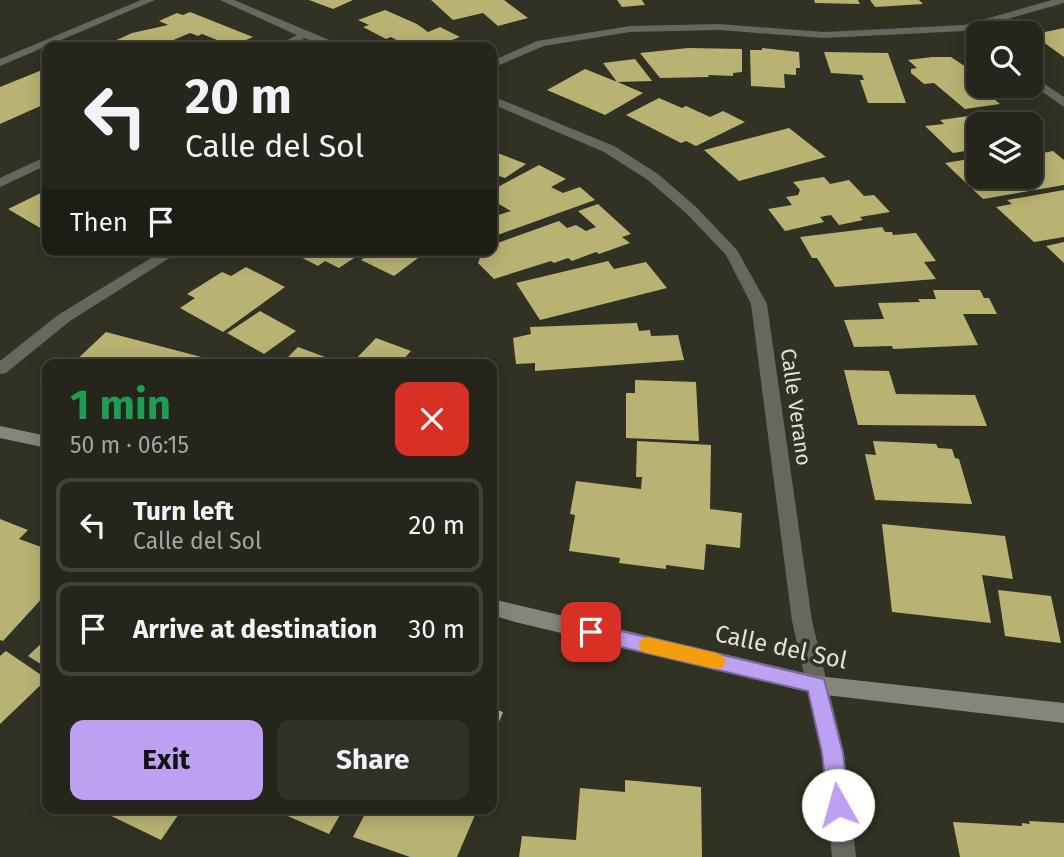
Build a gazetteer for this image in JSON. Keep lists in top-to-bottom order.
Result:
{
  "streets": {
    "street": ["Calle Verano", "Calle del Sol"]
  },
  "crossings": [
    ["Calle Verano", "Calle del Sol"]
  ],
  "page": {
    "turn": ["20 m", "Calle del Sol"],
    "then": "Then",
    "heading": ["1 min", "50 m · 06:15"],
    "list": [
      {
        "name": "Turn left",
        "note": "Calle del Sol",
        "value": "20 m"
      },
      {
        "name": "Arrive at destination",
        "value": "30 m"
      }
    ],
    "buttons": ["Exit", "Share"]
  }
}
